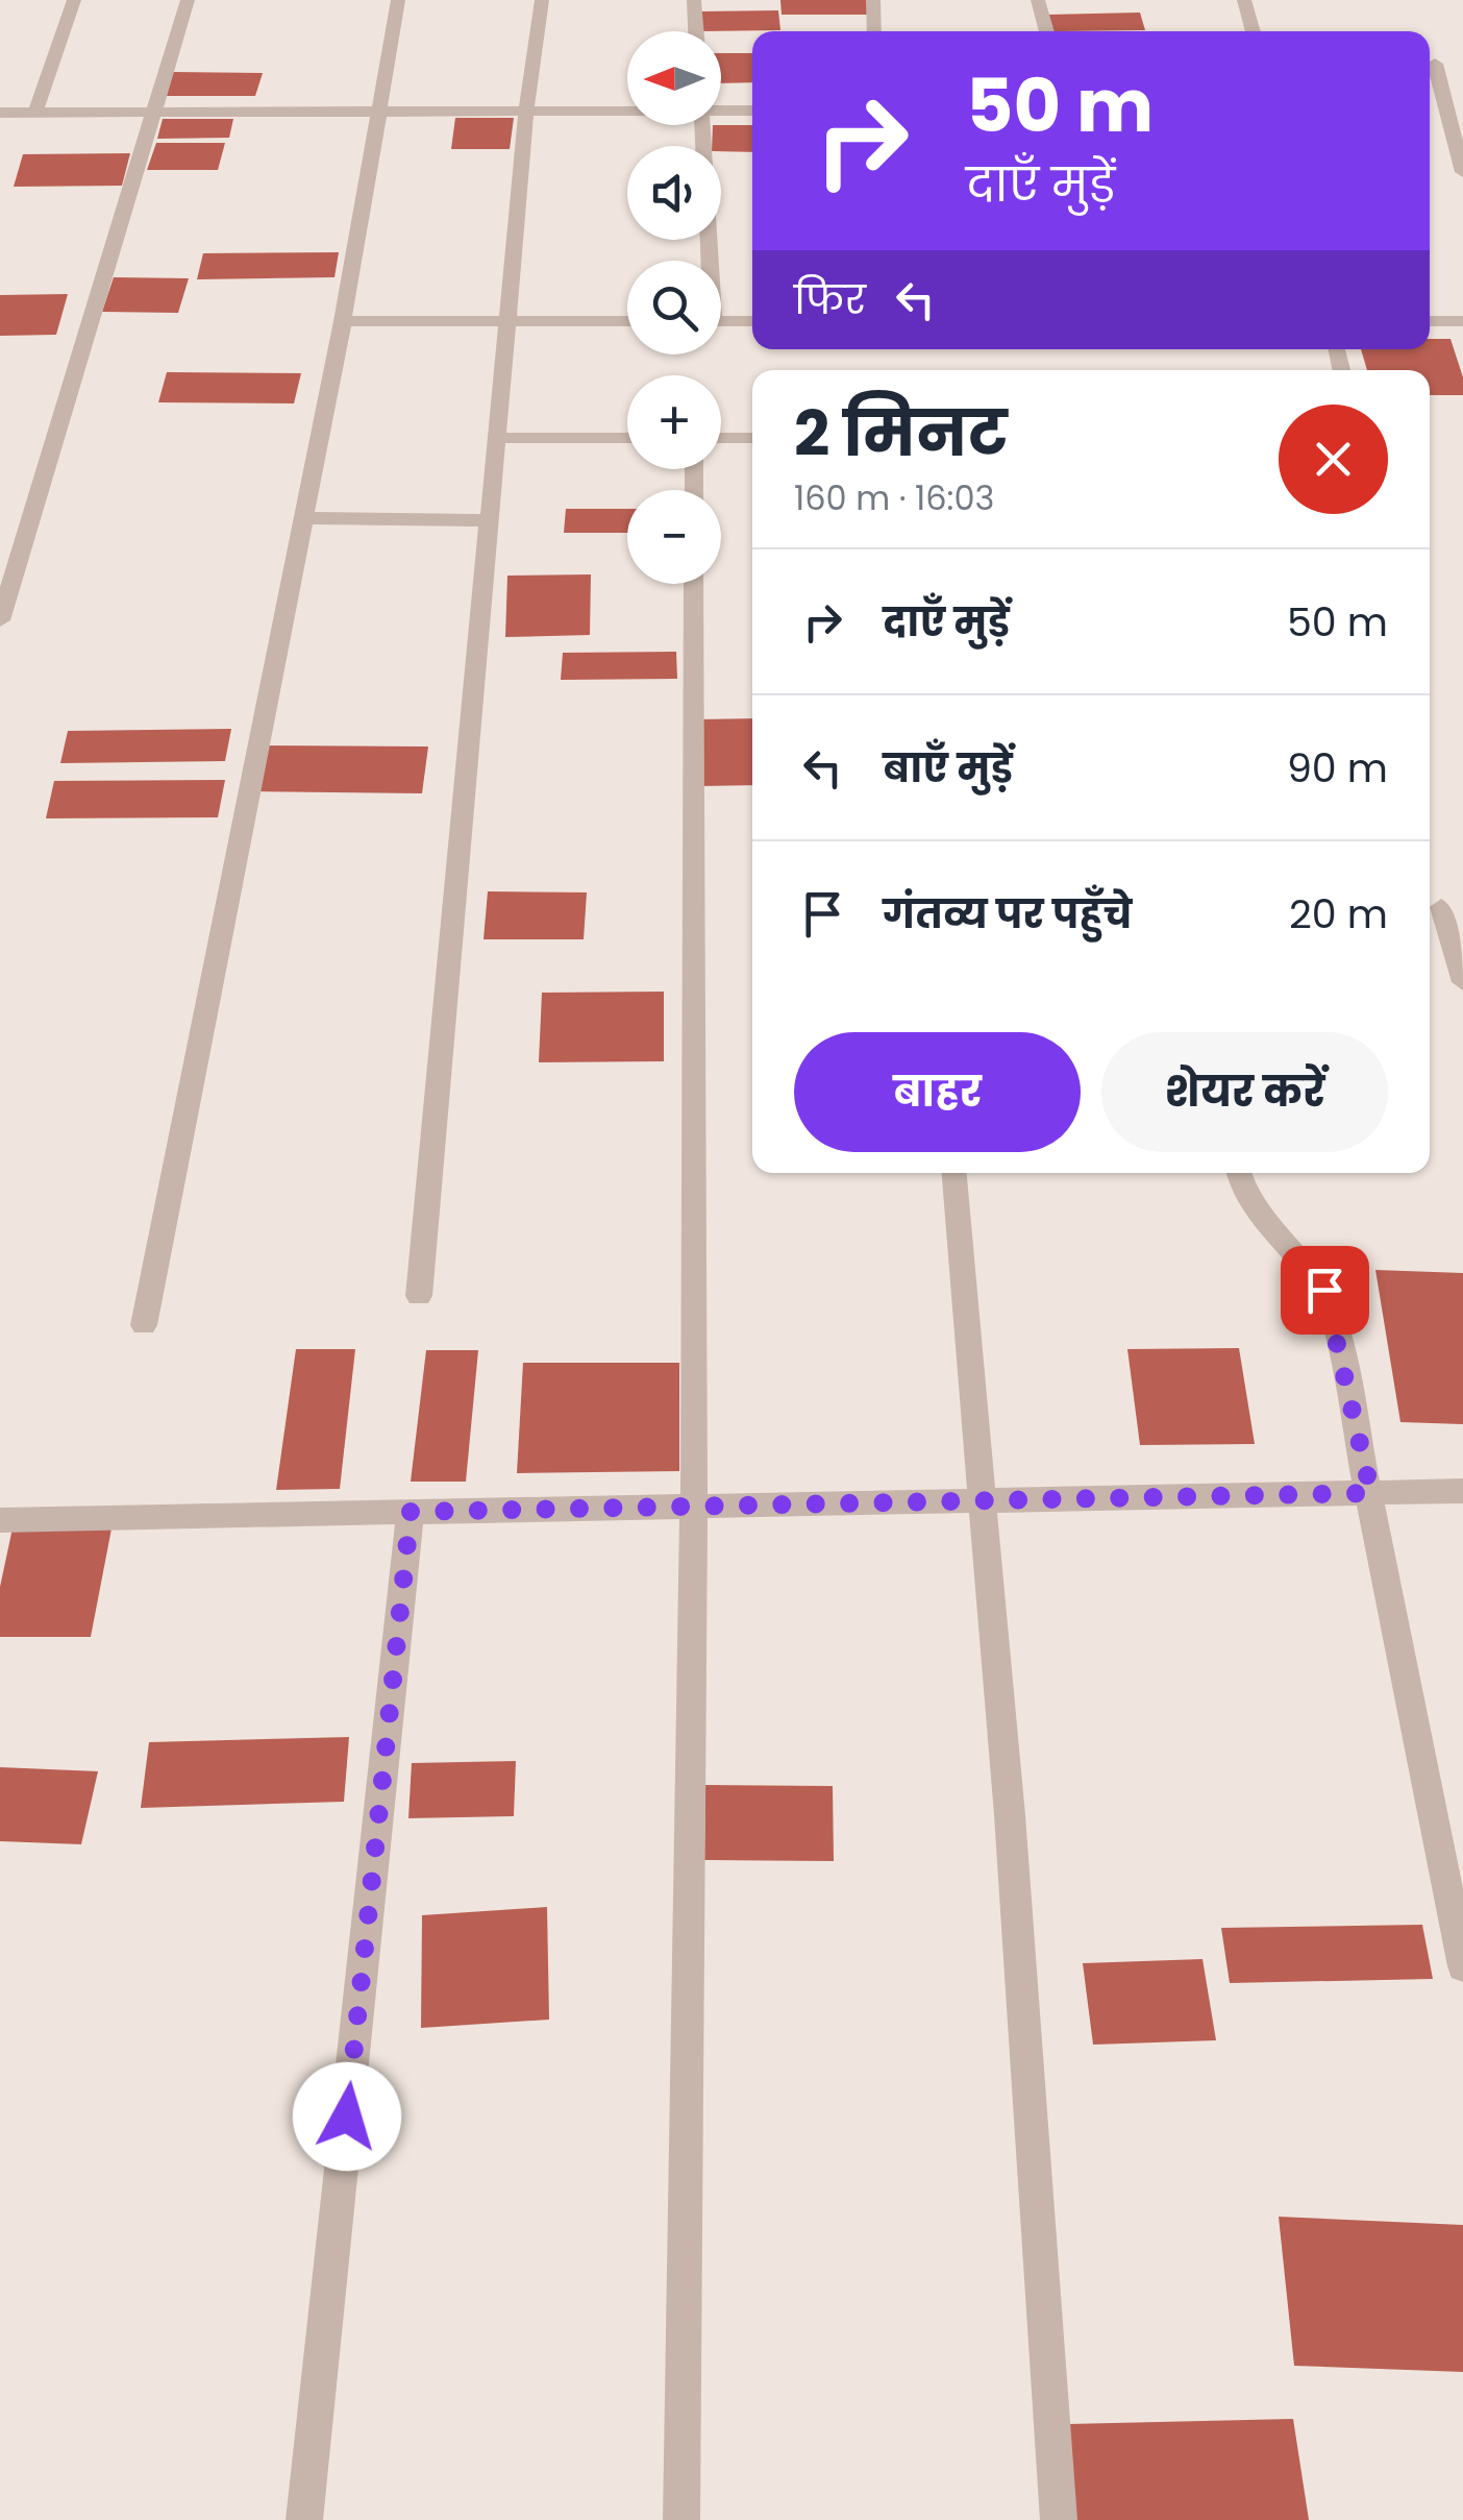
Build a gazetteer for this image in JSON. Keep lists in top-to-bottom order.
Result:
{
  "north": "left",
  "page": {
    "map_buttons": ["+", "−"],
    "turn": ["50 m", "दाएँ मुड़ें"],
    "then": "फिर",
    "heading": ["2 मिनट", "160 m · 16:03"],
    "list": [
      {
        "name": "दाएँ मुड़ें",
        "value": "50 m"
      },
      {
        "name": "बाएँ मुड़ें",
        "value": "90 m"
      },
      {
        "name": "गंतव्य पर पहुँचे",
        "value": "20 m"
      }
    ],
    "buttons": ["बाहर", "शेयर करें"]
  }
}
